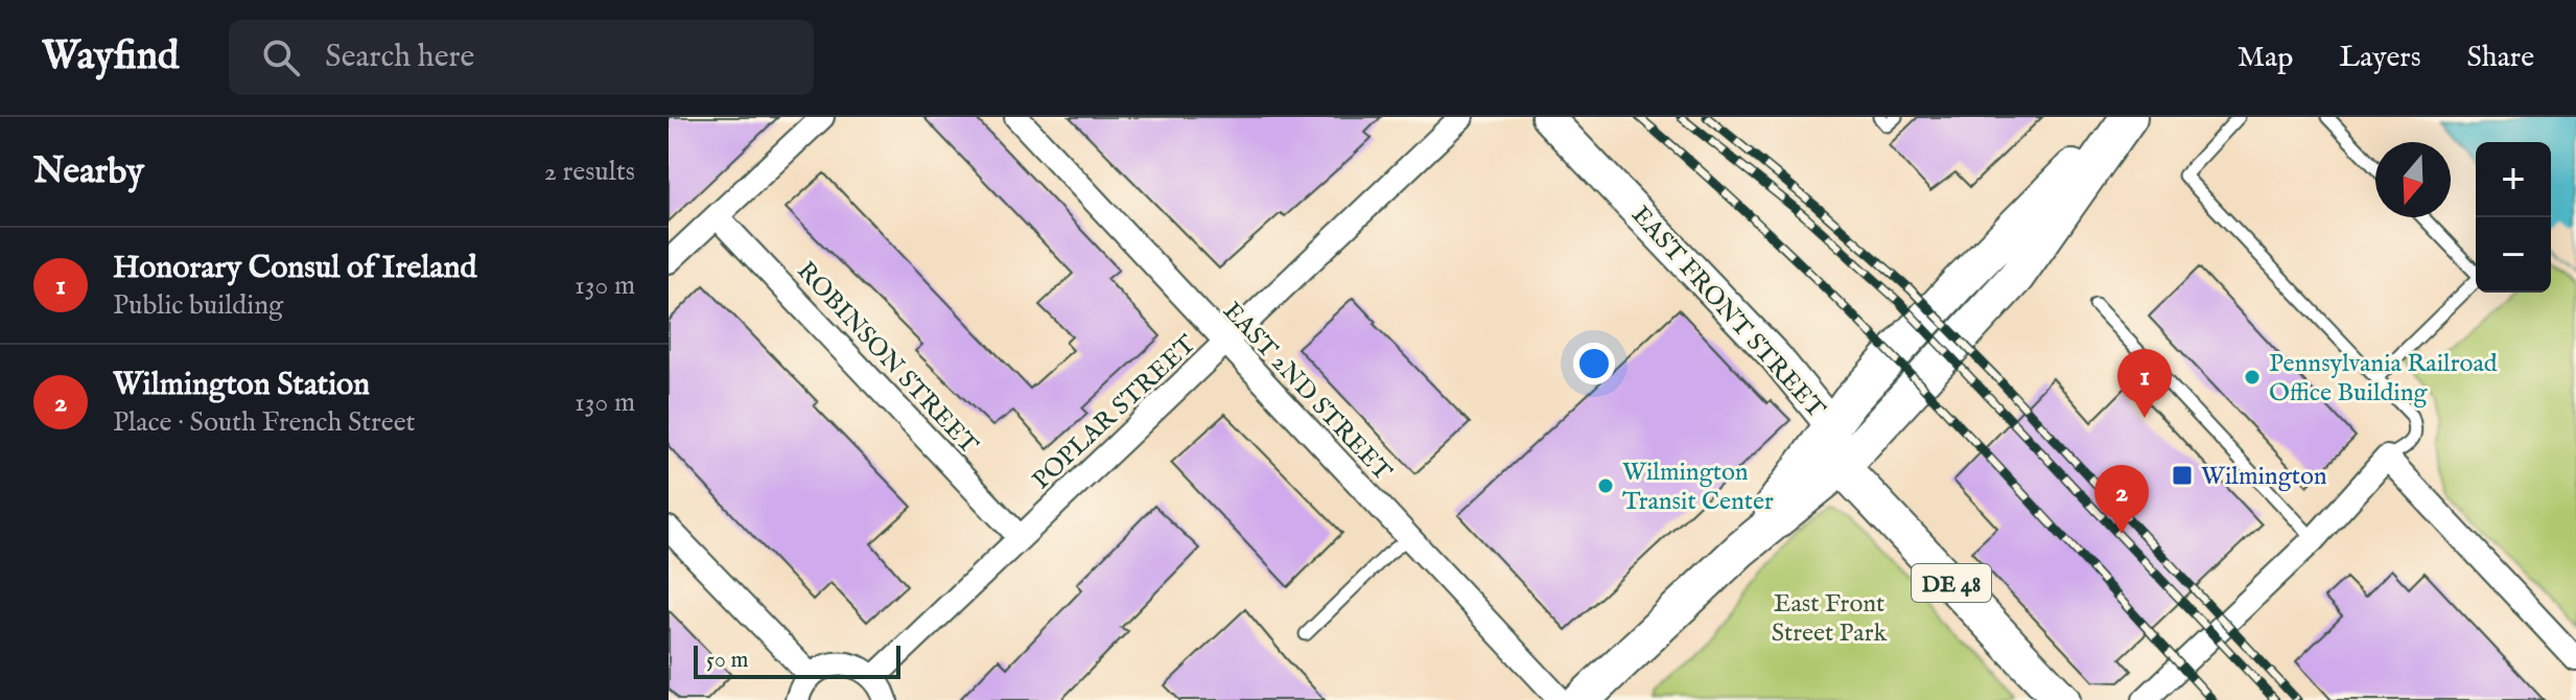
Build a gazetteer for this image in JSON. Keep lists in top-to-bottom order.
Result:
{
  "streets": {
    "main road": ["EAST FRONT STREET", "DE 48"],
    "street": ["ROBINSON STREET", "EAST 2ND STREET", "POPLAR STREET"]
  },
  "crossings": [
    ["ROBINSON STREET", "POPLAR STREET"],
    ["EAST 2ND STREET", "POPLAR STREET"]
  ],
  "parks": ["East Front Street Park"],
  "places": {
    "other": ["Pennsylvania Railroad Office Building", "Wilmington Transit Center"],
    "transit": ["Wilmington"]
  },
  "scale_bar": "50 m",
  "north": "bottom",
  "page": {
    "header": "Wayfind",
    "search": "Search here",
    "nav": ["Map", "Layers", "Share"],
    "heading": ["Nearby", "2 results"],
    "map_buttons": ["+", "−"],
    "list": [
      {
        "mark": "1",
        "name": "Honorary Consul of Ireland",
        "note": "Public building",
        "value": "130 m"
      },
      {
        "mark": "2",
        "name": "Wilmington Station",
        "note": "Place · South French Street",
        "value": "130 m"
      }
    ],
    "pins": ["1", "2"],
    "scale": "50 m"
  }
}
